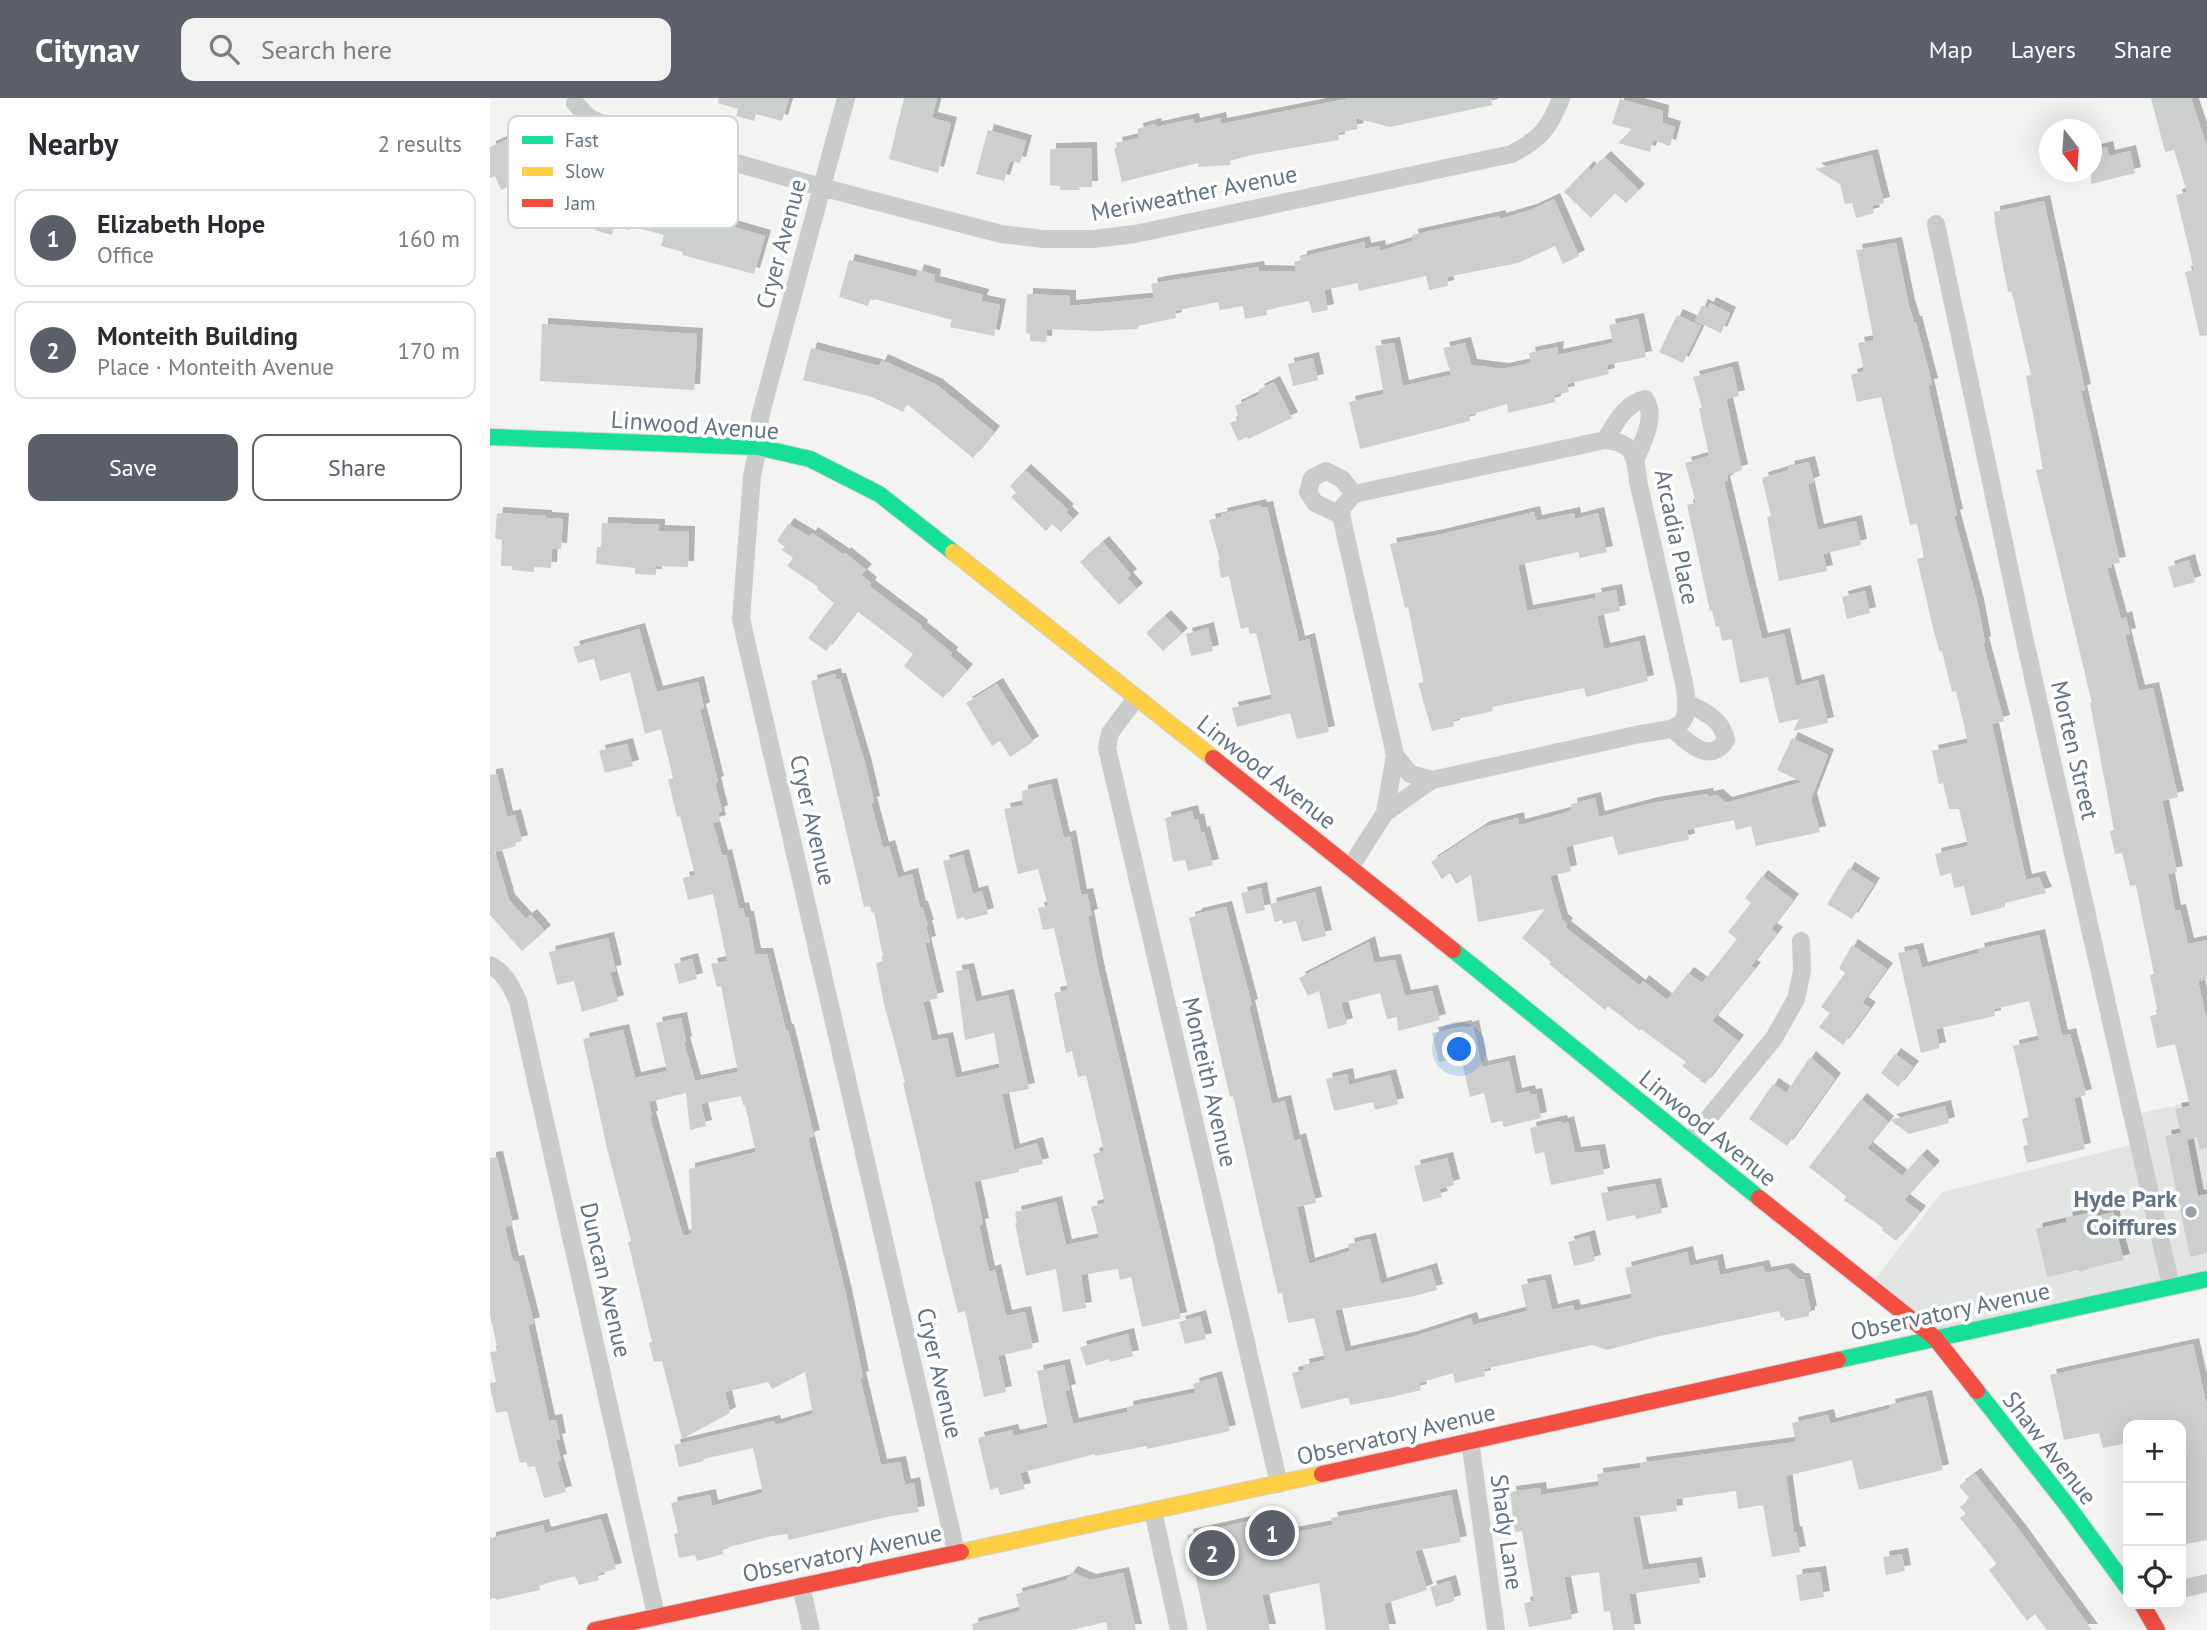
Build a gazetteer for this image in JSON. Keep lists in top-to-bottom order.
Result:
{
  "streets": {
    "main road": ["Linwood Avenue", "Observatory Avenue", "Shaw Avenue"],
    "street": [
      "Meriweather Avenue",
      "Cryer Avenue",
      "Arcadia Place",
      "Morten Street",
      "Monteith Avenue",
      "Duncan Avenue",
      "Shady Lane"
    ]
  },
  "crossings": [
    ["Meriweather Avenue", "Cryer Avenue"],
    ["Cryer Avenue", "Linwood Avenue"],
    ["Cryer Avenue", "Observatory Avenue"],
    ["Linwood Avenue", "Monteith Avenue"],
    ["Linwood Avenue", "Observatory Avenue"],
    ["Linwood Avenue", "Shaw Avenue"],
    ["Morten Street", "Observatory Avenue"],
    ["Monteith Avenue", "Observatory Avenue"],
    ["Duncan Avenue", "Observatory Avenue"],
    ["Observatory Avenue", "Shaw Avenue"],
    ["Observatory Avenue", "Shady Lane"]
  ],
  "places": ["Hyde Park Coiffures"],
  "legend": ["Fast", "Slow", "Jam"],
  "north": "bottom",
  "page": {
    "header": "Citynav",
    "search": "Search here",
    "nav": ["Map", "Layers", "Share"],
    "heading": ["Nearby", "2 results"],
    "list": [
      {
        "mark": "1",
        "name": "Elizabeth Hope",
        "note": "Office",
        "value": "160 m"
      },
      {
        "mark": "2",
        "name": "Monteith Building",
        "note": "Place · Monteith Avenue",
        "value": "170 m"
      }
    ],
    "buttons": ["Save", "Share"],
    "map_buttons": ["+", "−"],
    "pins": ["1", "2"]
  }
}
